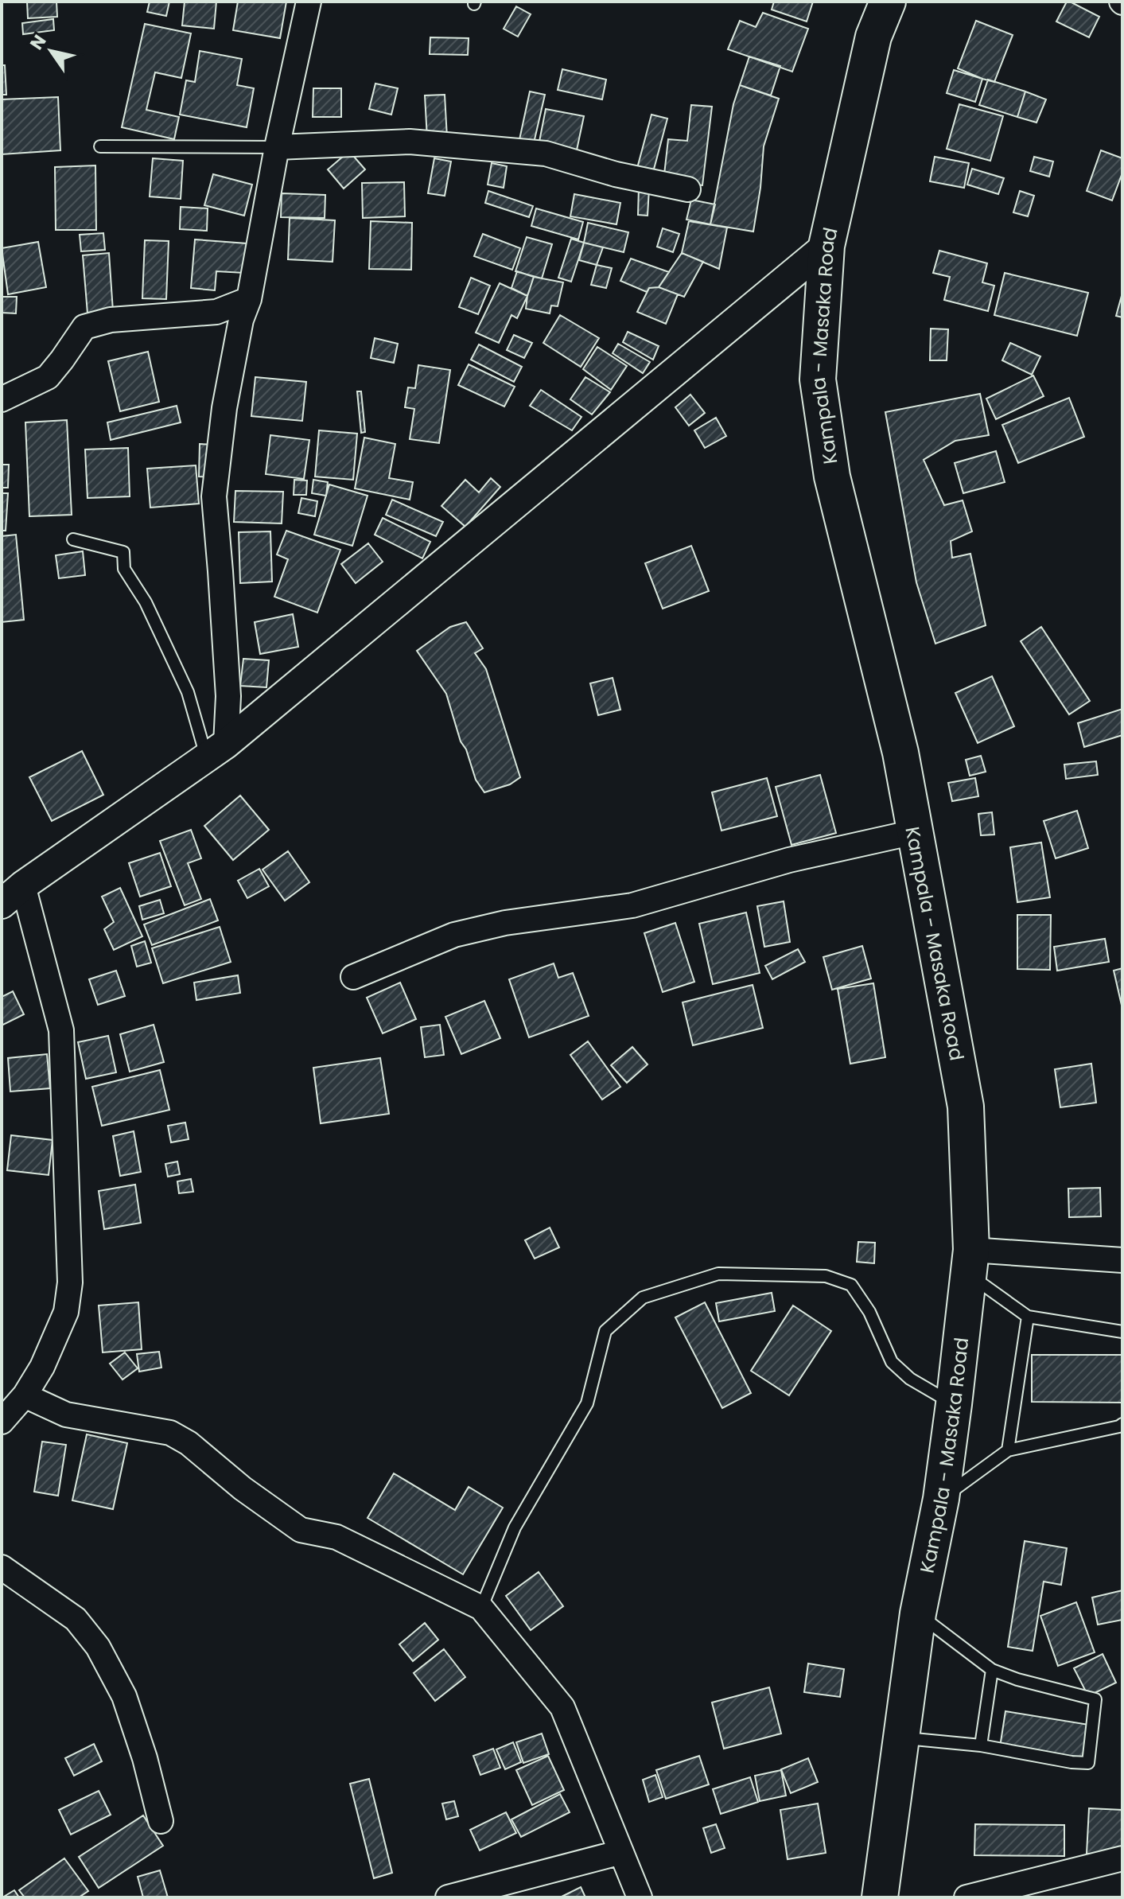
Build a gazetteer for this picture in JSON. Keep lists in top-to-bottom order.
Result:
{
  "streets": {
    "main road": ["Kampala - Masaka Road"]
  },
  "north": "top left"
}
